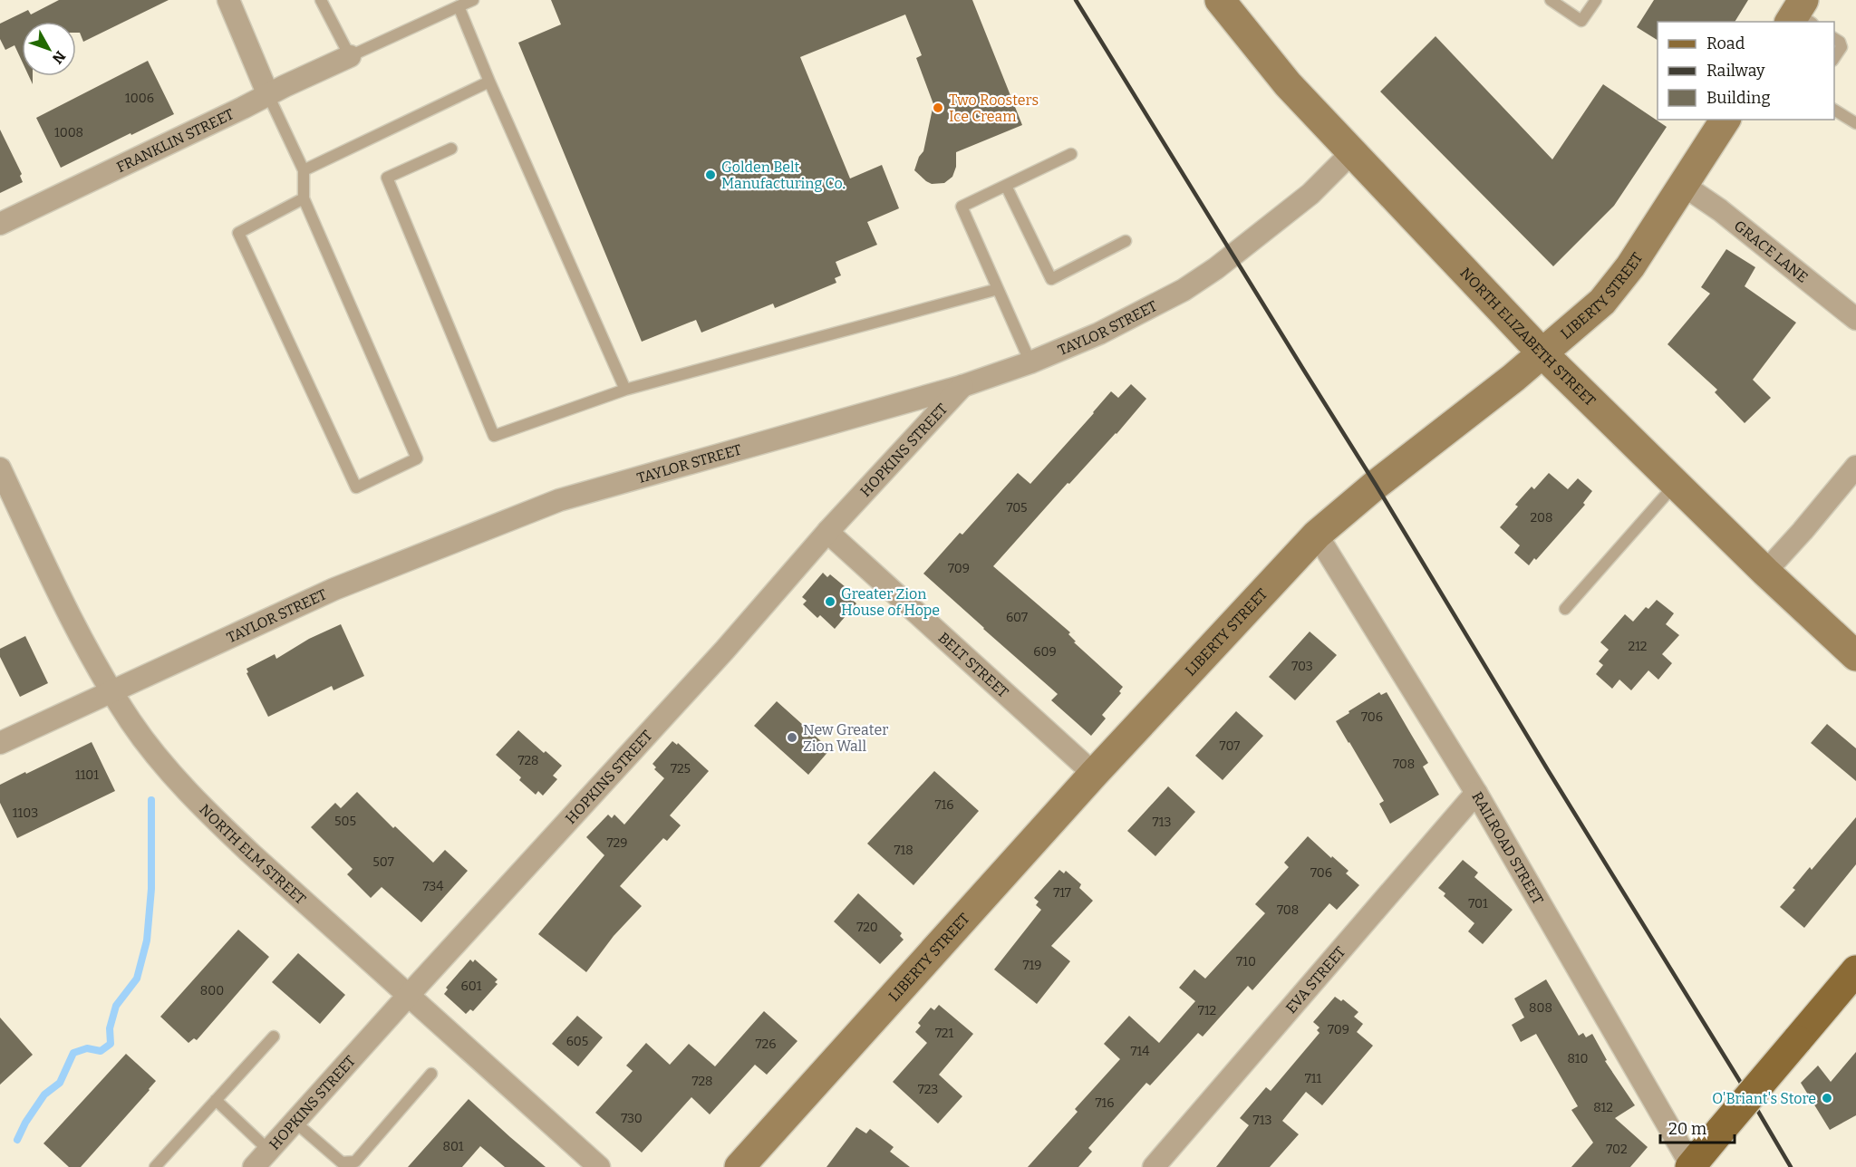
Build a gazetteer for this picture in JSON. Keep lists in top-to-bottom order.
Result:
{
  "streets": {
    "street": [
      "FRANKLIN STREET",
      "GRACE LANE",
      "LIBERTY STREET",
      "TAYLOR STREET",
      "NORTH ELIZABETH STREET",
      "HOPKINS STREET",
      "BELT STREET",
      "RAILROAD STREET",
      "NORTH ELM STREET",
      "EVA STREET"
    ]
  },
  "crossings": [
    ["GRACE LANE", "LIBERTY STREET"],
    ["LIBERTY STREET", "NORTH ELIZABETH STREET"],
    ["LIBERTY STREET", "BELT STREET"],
    ["LIBERTY STREET", "RAILROAD STREET"],
    ["TAYLOR STREET", "NORTH ELIZABETH STREET"],
    ["TAYLOR STREET", "HOPKINS STREET"],
    ["TAYLOR STREET", "NORTH ELM STREET"],
    ["HOPKINS STREET", "BELT STREET"],
    ["HOPKINS STREET", "NORTH ELM STREET"],
    ["RAILROAD STREET", "EVA STREET"]
  ],
  "places": [
    "Two Roosters Ice Cream",
    "Golden Belt Manufacturing Co.",
    "Greater Zion House of Hope",
    "New Greater Zion Wall",
    "O'Briant's Store"
  ],
  "house_numbers": [
    "1006",
    "1008",
    "705",
    "208",
    "709",
    "607",
    "212",
    "609",
    "703",
    "706",
    "707",
    "728",
    "708",
    "725",
    "1101",
    "716",
    "1103",
    "505",
    "713",
    "729",
    "718",
    "507",
    "706",
    "734",
    "717",
    "701",
    "708",
    "720",
    "710",
    "719",
    "601",
    "800",
    "808",
    "712",
    "709",
    "721",
    "605",
    "726",
    "714",
    "810",
    "711",
    "728",
    "723",
    "716",
    "812",
    "730",
    "713",
    "801",
    "702"
  ],
  "legend": ["Road", "Railway", "Building"],
  "scale_bar": "20 m",
  "north": "bottom right"
}
